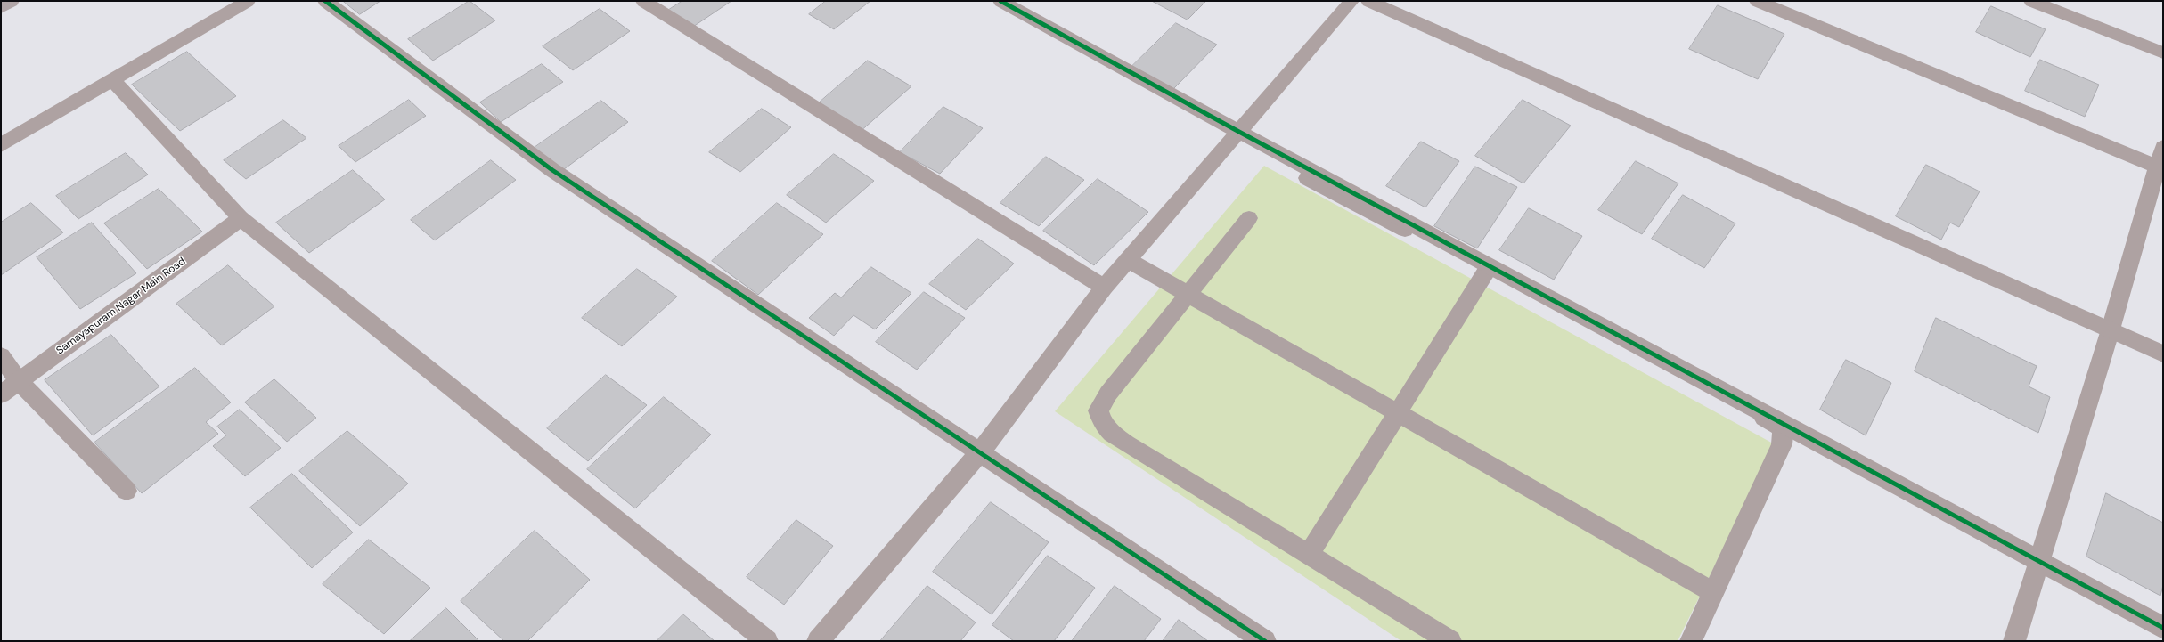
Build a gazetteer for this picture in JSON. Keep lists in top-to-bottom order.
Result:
{
  "streets": {
    "street": ["Samayapuram Nagar Main Road"]
  }
}
